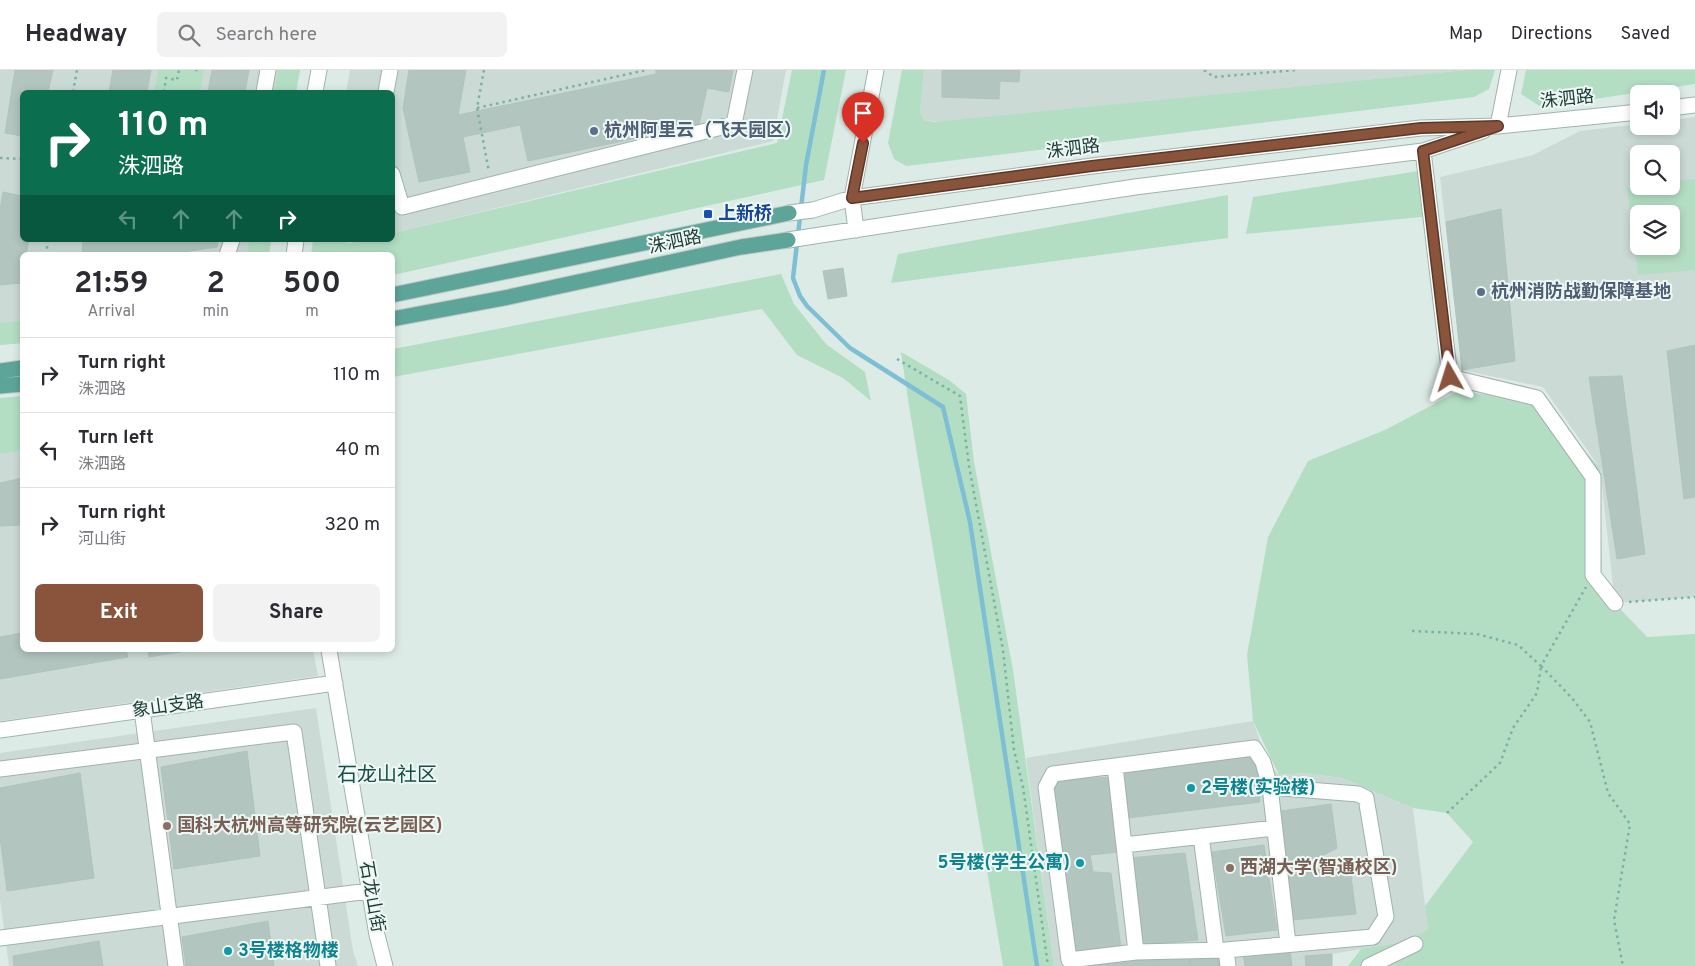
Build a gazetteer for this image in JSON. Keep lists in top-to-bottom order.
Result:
{
  "streets": {
    "main road": ["洙泗路"],
    "street": ["象山支路", "石龙山街"]
  },
  "crossings": [
    ["象山支路", "石龙山街"]
  ],
  "districts": ["石龙山社区"],
  "places": {
    "other": [
      "杭州阿里云（飞天园区）",
      "杭州消防战勤保障基地",
      "2号楼(实验楼)",
      "国科大杭州高等研究院(云艺园区)",
      "5号楼(学生公寓)",
      "西湖大学(智通校区)",
      "3号楼格物楼"
    ],
    "transit": ["上新桥"]
  },
  "page": {
    "header": "Headway",
    "search": "Search here",
    "nav": ["Map", "Directions", "Saved"],
    "turn": ["110 m", "洙泗路"],
    "eta": [
      "21:59",
      "Arrival",
      "2",
      "min",
      "500",
      "m"
    ],
    "list": [
      {
        "name": "Turn right",
        "note": "洙泗路",
        "value": "110 m"
      },
      {
        "name": "Turn left",
        "note": "洙泗路",
        "value": "40 m"
      },
      {
        "name": "Turn right",
        "note": "河山街",
        "value": "320 m"
      }
    ],
    "buttons": ["Exit", "Share"]
  }
}
